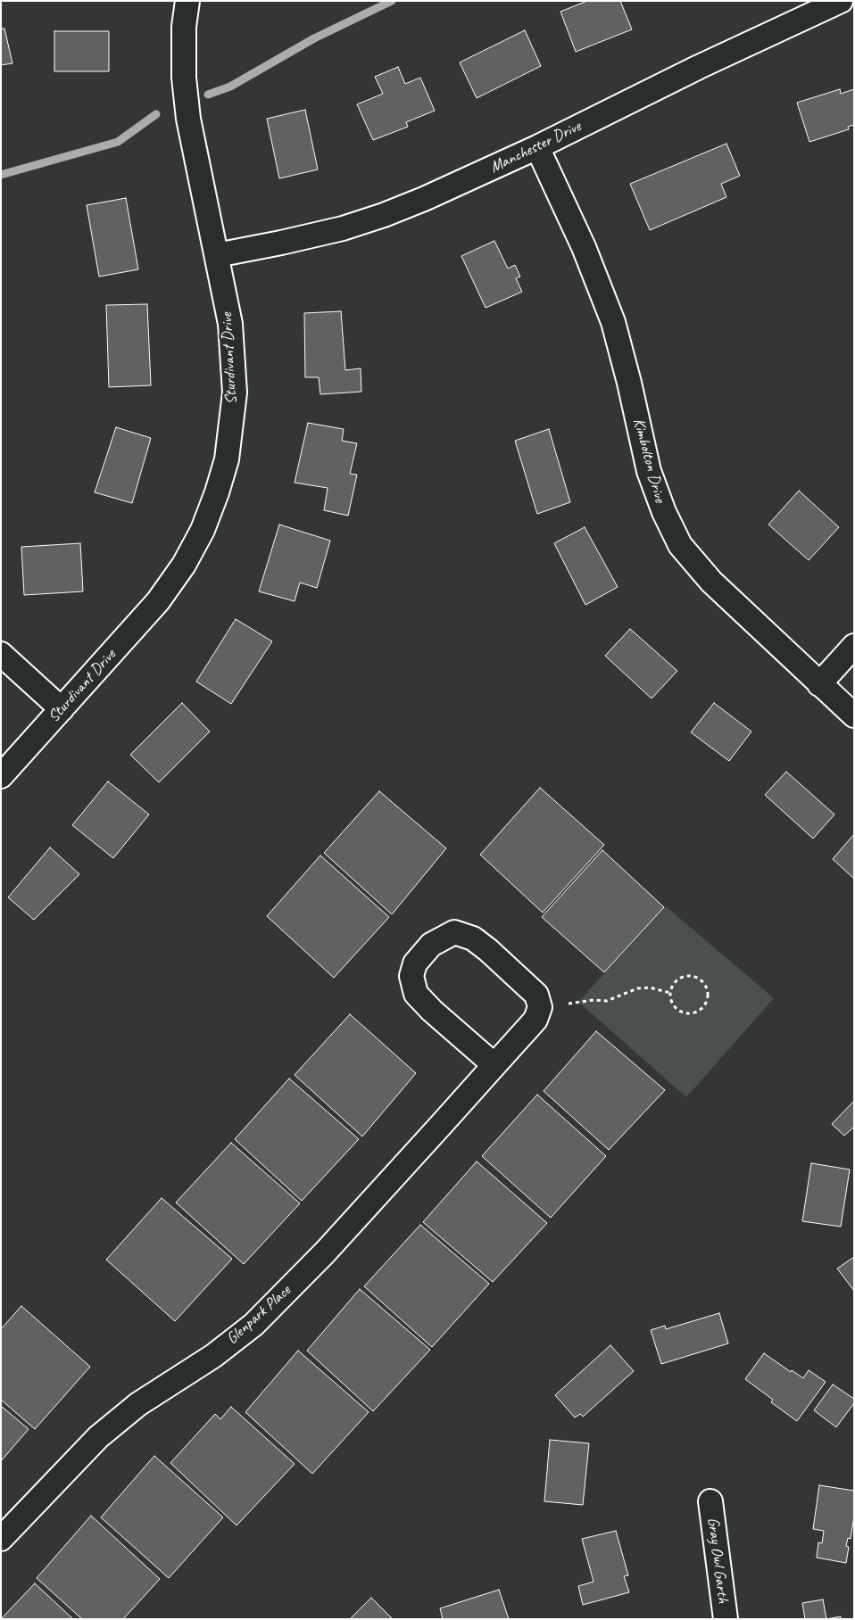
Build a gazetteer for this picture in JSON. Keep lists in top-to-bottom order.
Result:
{
  "streets": {
    "street": [
      "Manchester Drive",
      "Sturdivant Drive",
      "Kimbolton Drive",
      "Glenpark Place",
      "Gray Owl Garth"
    ]
  },
  "crossings": [
    ["Manchester Drive", "Sturdivant Drive"],
    ["Manchester Drive", "Kimbolton Drive"]
  ]
}
